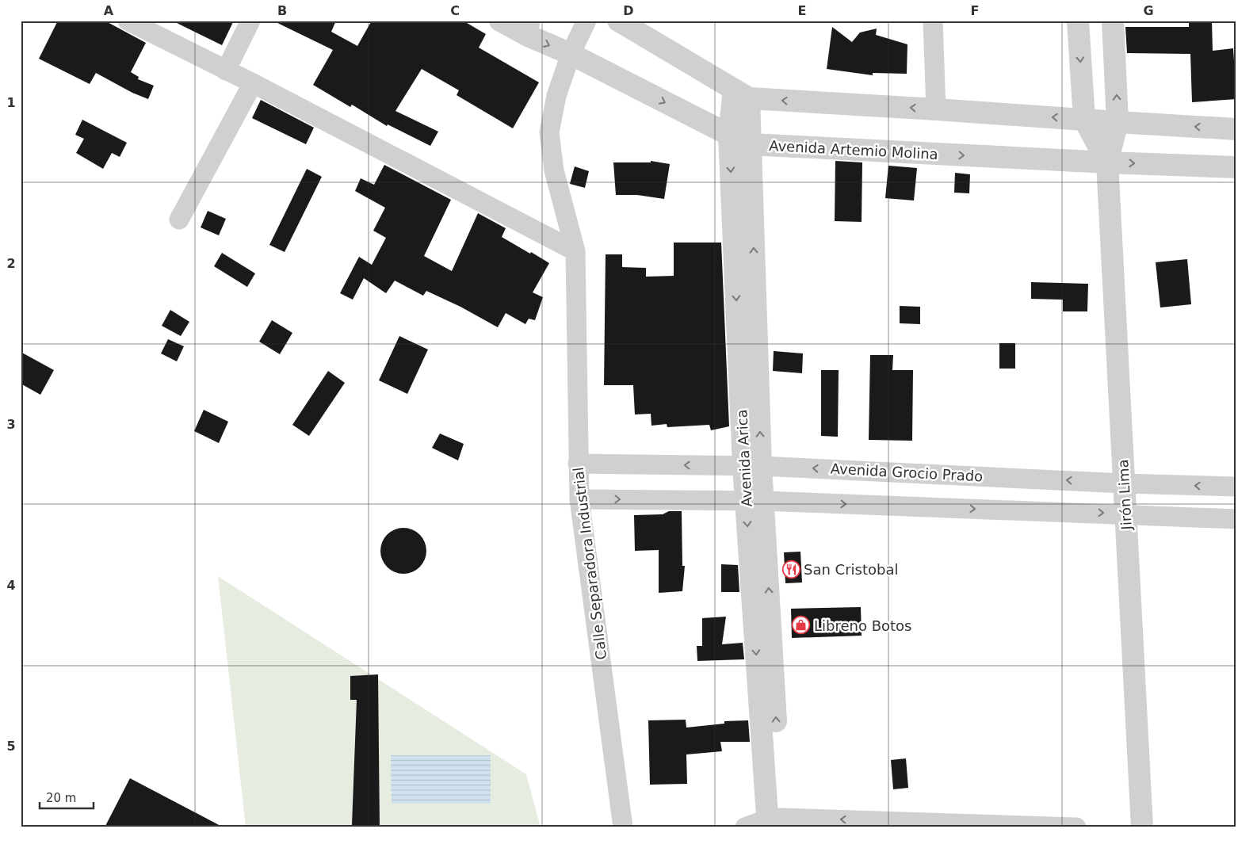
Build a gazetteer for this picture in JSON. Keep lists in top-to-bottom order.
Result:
{
  "streets": {
    "street": [
      "Avenida Artemio Molina",
      "Avenida Arica",
      "Avenida Grocio Prado",
      "Jirón Lima",
      "Calle Separadora Industrial"
    ]
  },
  "crossings": [
    ["Avenida Artemio Molina", "Avenida Arica"],
    ["Avenida Artemio Molina", "Jirón Lima"],
    ["Avenida Artemio Molina", "Calle Separadora Industrial"],
    ["Avenida Arica", "Avenida Grocio Prado"],
    ["Avenida Grocio Prado", "Jirón Lima"],
    ["Avenida Grocio Prado", "Calle Separadora Industrial"]
  ],
  "places": {
    "restaurant": ["San Cristobal"],
    "shop": ["Libreno Botos"]
  },
  "scale_bar": "20 m",
  "grid": {
    "columns": [
      "A",
      "B",
      "C",
      "D",
      "E",
      "F",
      "G"
    ],
    "rows": [
      "1",
      "2",
      "3",
      "4",
      "5"
    ]
  }
}
